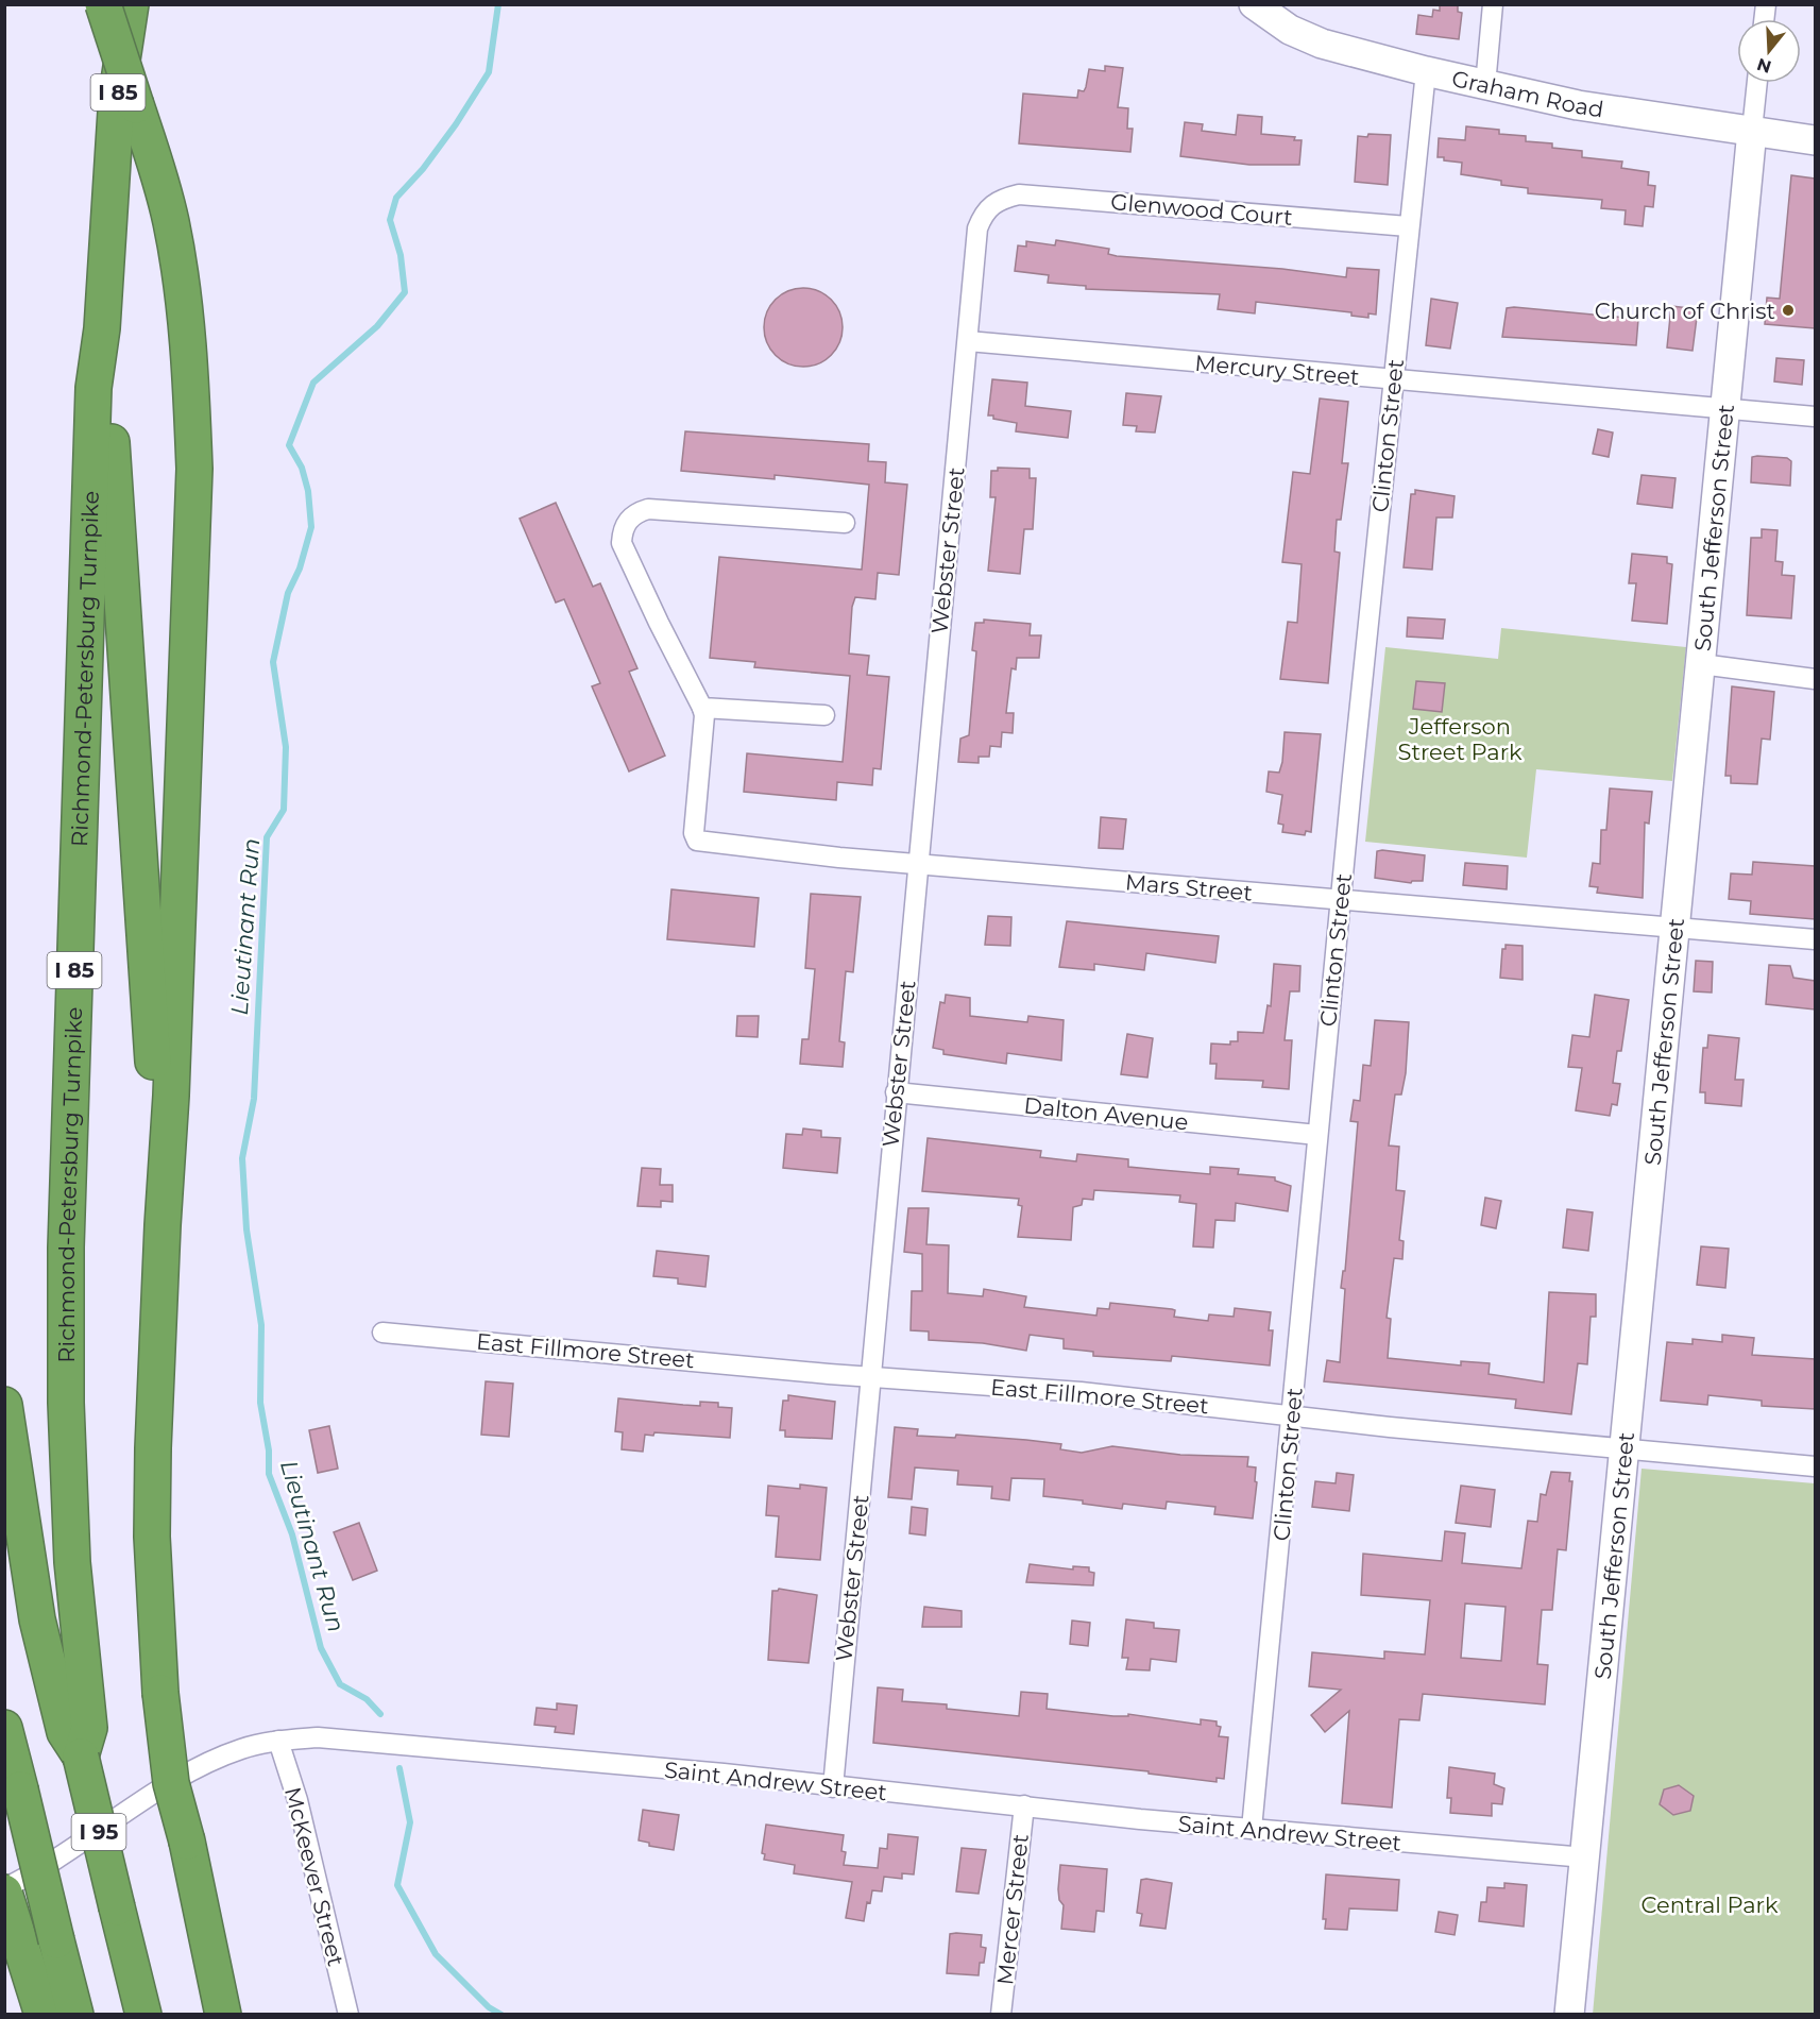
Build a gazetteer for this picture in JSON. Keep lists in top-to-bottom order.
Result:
{
  "streets": {
    "highway": ["I 85", "Richmond-Petersburg Turnpike", "I 95"],
    "street": [
      "Graham Road",
      "Glenwood Court",
      "Mercury Street",
      "Clinton Street",
      "South Jefferson Street",
      "Webster Street",
      "Mars Street",
      "Dalton Avenue",
      "East Fillmore Street",
      "Saint Andrew Street",
      "McKeever Street",
      "Mercer Street"
    ]
  },
  "crossings": [
    ["Graham Road", "Clinton Street"],
    ["Graham Road", "South Jefferson Street"],
    ["Glenwood Court", "Clinton Street"],
    ["Glenwood Court", "Webster Street"],
    ["Mercury Street", "Clinton Street"],
    ["Mercury Street", "South Jefferson Street"],
    ["Mercury Street", "Webster Street"],
    ["Clinton Street", "Mars Street"],
    ["Clinton Street", "Dalton Avenue"],
    ["Clinton Street", "East Fillmore Street"],
    ["Clinton Street", "Saint Andrew Street"],
    ["South Jefferson Street", "Mars Street"],
    ["South Jefferson Street", "East Fillmore Street"],
    ["South Jefferson Street", "Saint Andrew Street"],
    ["Webster Street", "Mars Street"],
    ["Webster Street", "Dalton Avenue"],
    ["Webster Street", "East Fillmore Street"],
    ["Webster Street", "Saint Andrew Street"],
    ["Richmond-Petersburg Turnpike", "I 95"],
    ["Saint Andrew Street", "McKeever Street"],
    ["Saint Andrew Street", "Mercer Street"]
  ],
  "water": ["Lieutinant Run"],
  "parks": ["Jefferson Street Park", "Central Park"],
  "places": ["Church of Christ"],
  "north": "bottom"
}
